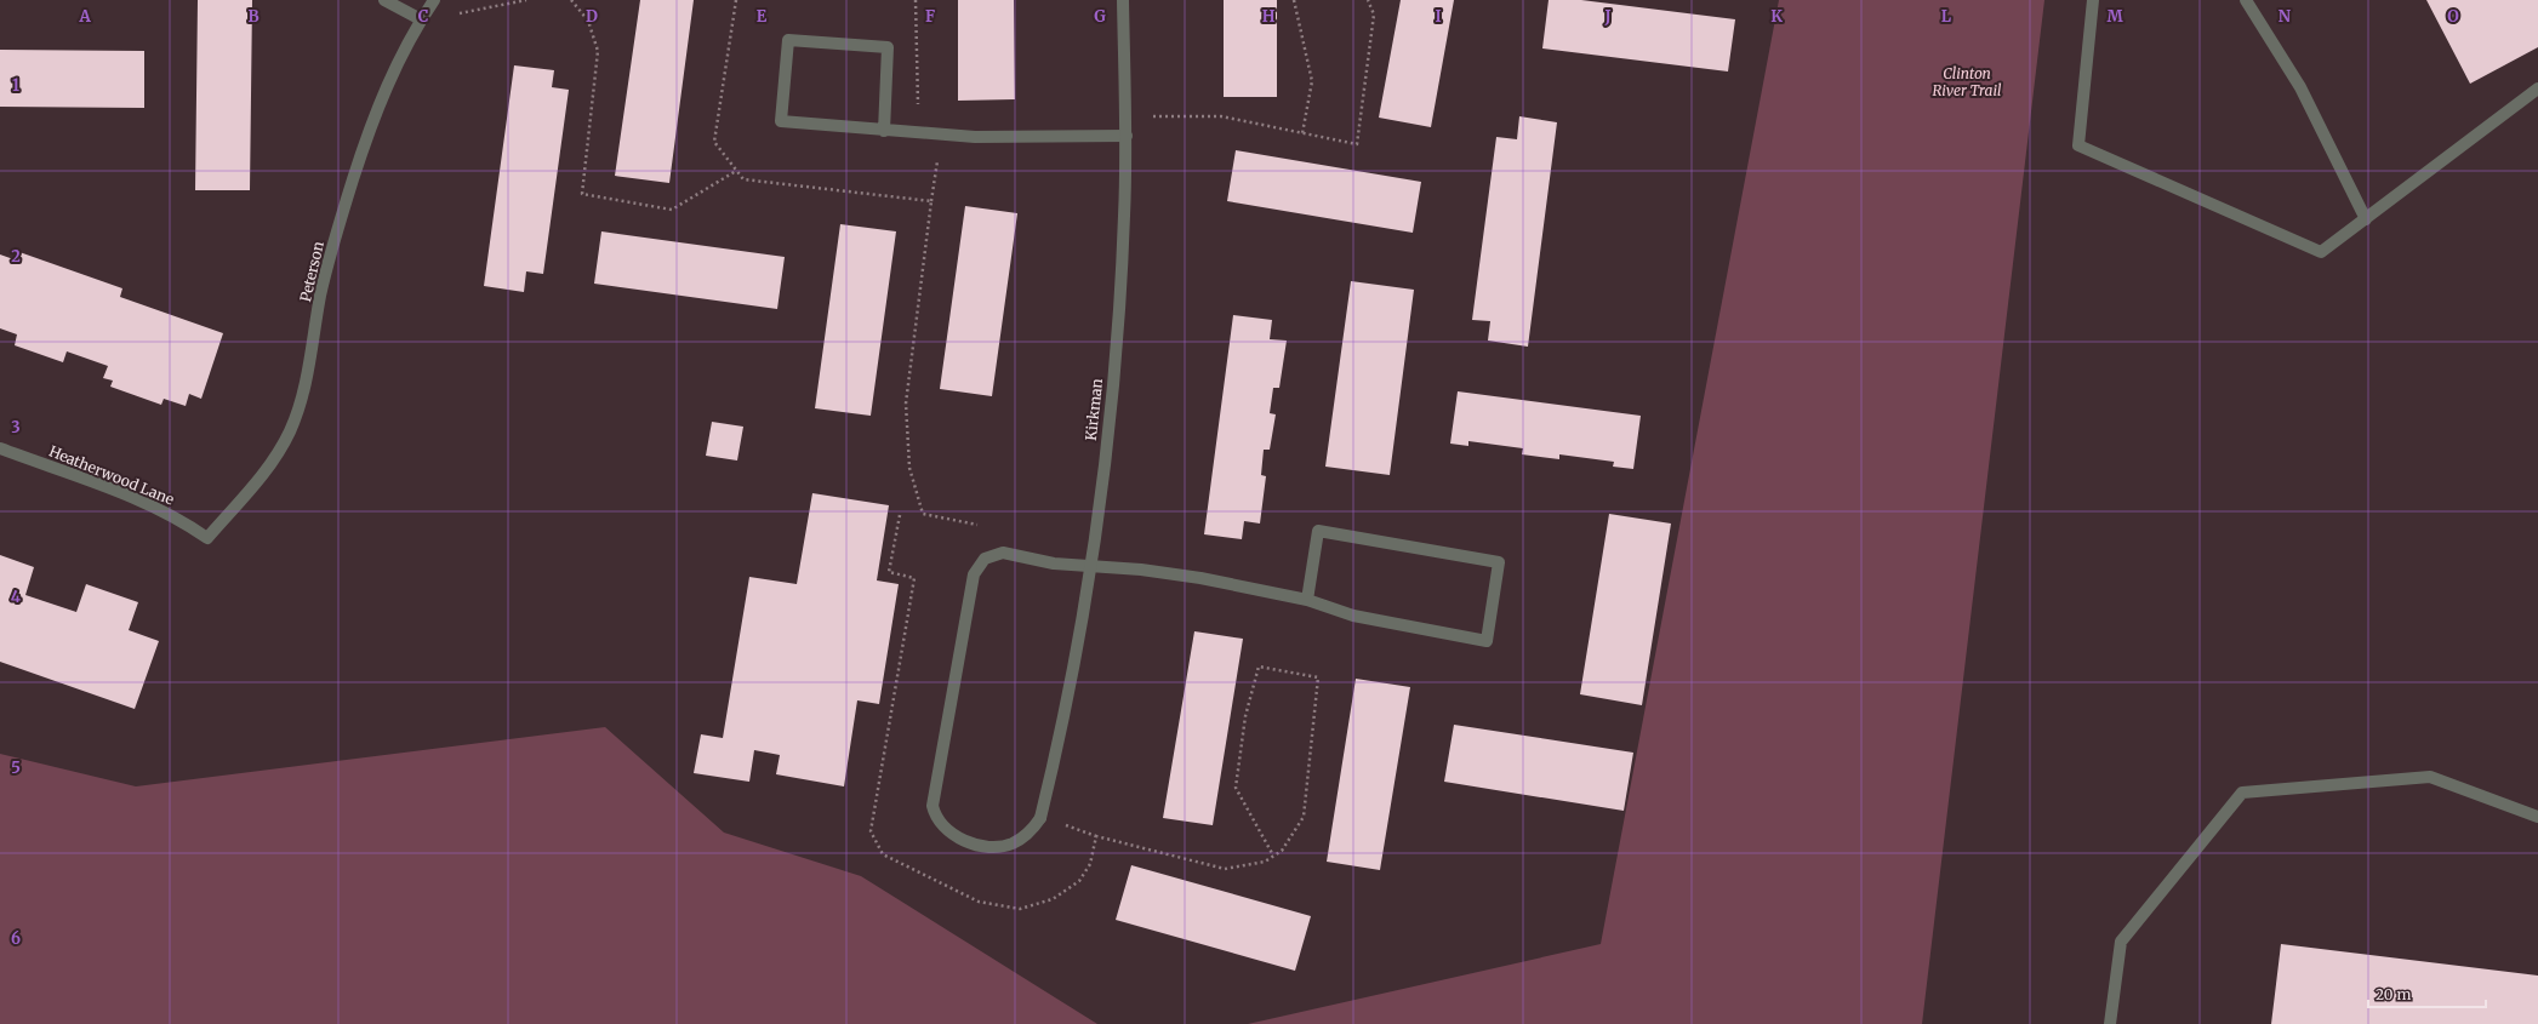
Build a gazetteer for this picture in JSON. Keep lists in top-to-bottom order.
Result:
{
  "streets": {
    "street": ["Peterson", "Kirkman", "Heatherwood Lane"]
  },
  "crossings": [
    ["Peterson", "Heatherwood Lane"]
  ],
  "parks": ["Clinton River Trail"],
  "scale_bar": "20 m",
  "grid": {
    "columns": [
      "A",
      "B",
      "C",
      "D",
      "E",
      "F",
      "G",
      "H",
      "I",
      "J",
      "K",
      "L",
      "M",
      "N",
      "O"
    ],
    "rows": [
      "1",
      "2",
      "3",
      "4",
      "5",
      "6"
    ]
  }
}
